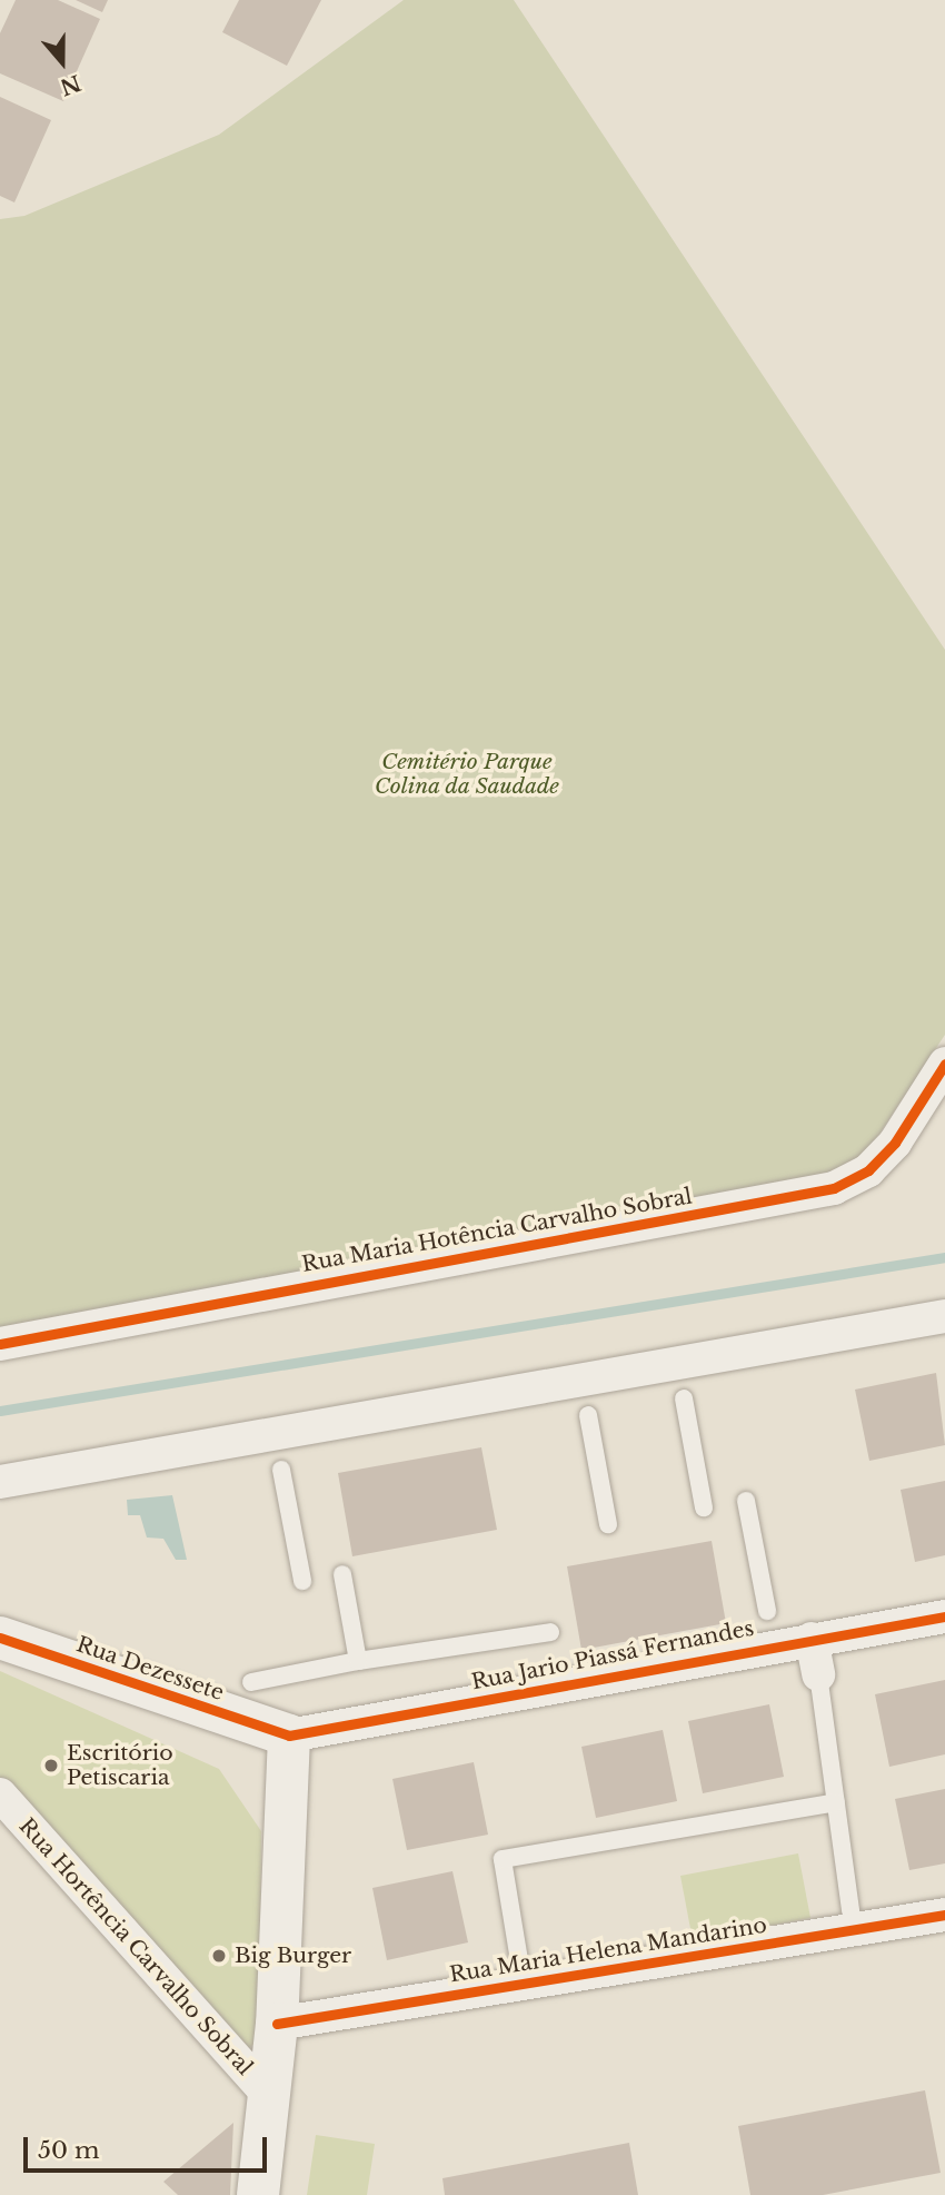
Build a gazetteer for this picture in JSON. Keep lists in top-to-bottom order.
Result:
{
  "streets": {
    "street": [
      "Rua Maria Hotência Carvalho Sobral",
      "Rua Jario Piassá Fernandes",
      "Rua Dezessete",
      "Rua Hortência Carvalho Sobral",
      "Rua Maria Helena Mandarino"
    ]
  },
  "crossings": [
    ["Rua Jario Piassá Fernandes", "Rua Dezessete"]
  ],
  "parks": ["Cemitério Parque Colina da Saudade"],
  "places": ["Escritório Petiscaria", "Big Burger"],
  "scale_bar": "50 m",
  "north": "bottom"
}
